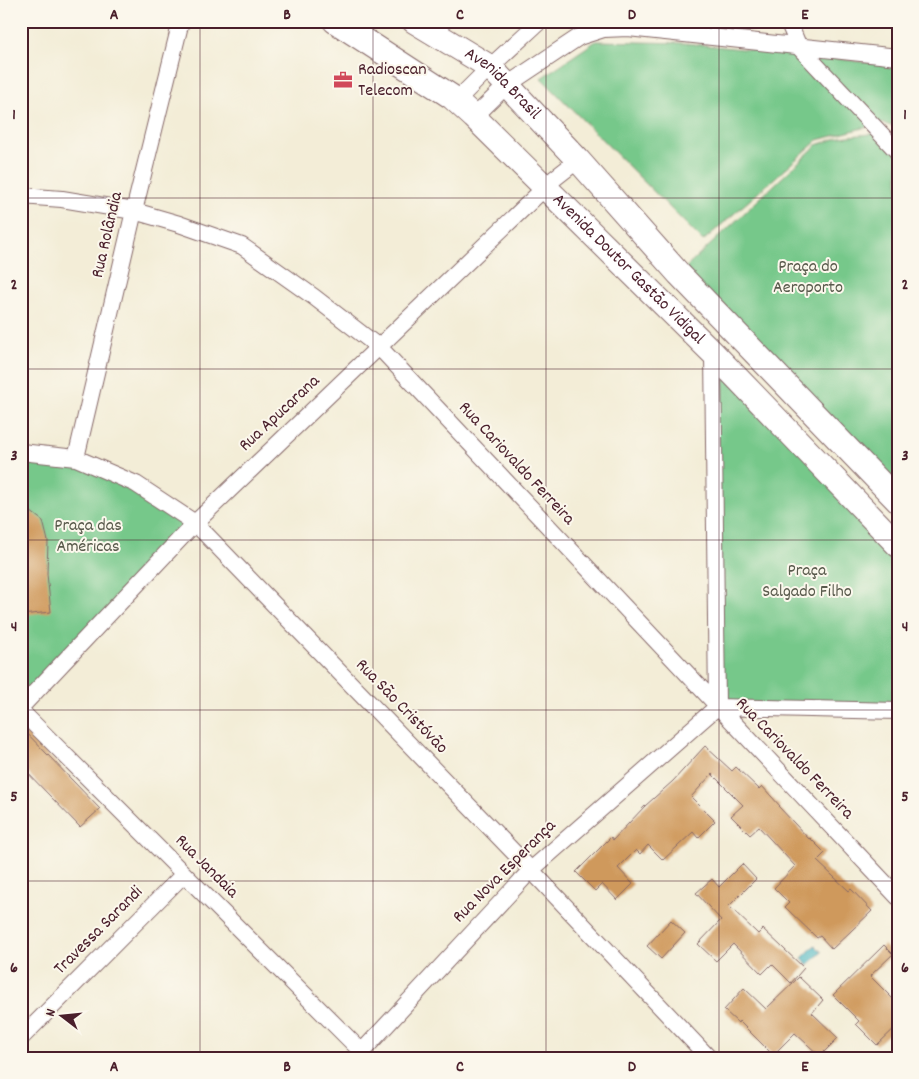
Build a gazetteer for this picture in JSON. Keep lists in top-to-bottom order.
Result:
{
  "streets": {
    "main road": ["Avenida Brasil", "Avenida Doutor Gastão Vidigal"],
    "street": [
      "Rua Rolândia",
      "Rua Apucarana",
      "Rua Cariovaldo Ferreira",
      "Rua São Cristóvão",
      "Rua Jandaia",
      "Rua Nova Esperança",
      "Travessa Sarandi"
    ]
  },
  "crossings": [
    ["Avenida Brasil", "Avenida Doutor Gastão Vidigal"],
    ["Avenida Brasil", "Rua Apucarana"],
    ["Rua Rolândia", "Rua Cariovaldo Ferreira"],
    ["Rua Rolândia", "Rua São Cristóvão"],
    ["Avenida Doutor Gastão Vidigal", "Rua Apucarana"],
    ["Rua Apucarana", "Rua Cariovaldo Ferreira"],
    ["Rua Apucarana", "Rua São Cristóvão"],
    ["Rua Cariovaldo Ferreira", "Rua Nova Esperança"],
    ["Rua São Cristóvão", "Rua Nova Esperança"],
    ["Rua Jandaia", "Rua Nova Esperança"],
    ["Rua Jandaia", "Travessa Sarandi"]
  ],
  "parks": ["Praça do Aeroporto", "Praça das Américas", "Praça Salgado Filho"],
  "places": {
    "office": ["Radioscan Telecom"]
  },
  "north": "left",
  "grid": {
    "columns": [
      "A",
      "B",
      "C",
      "D",
      "E"
    ],
    "rows": [
      "1",
      "2",
      "3",
      "4",
      "5",
      "6"
    ]
  }
}
